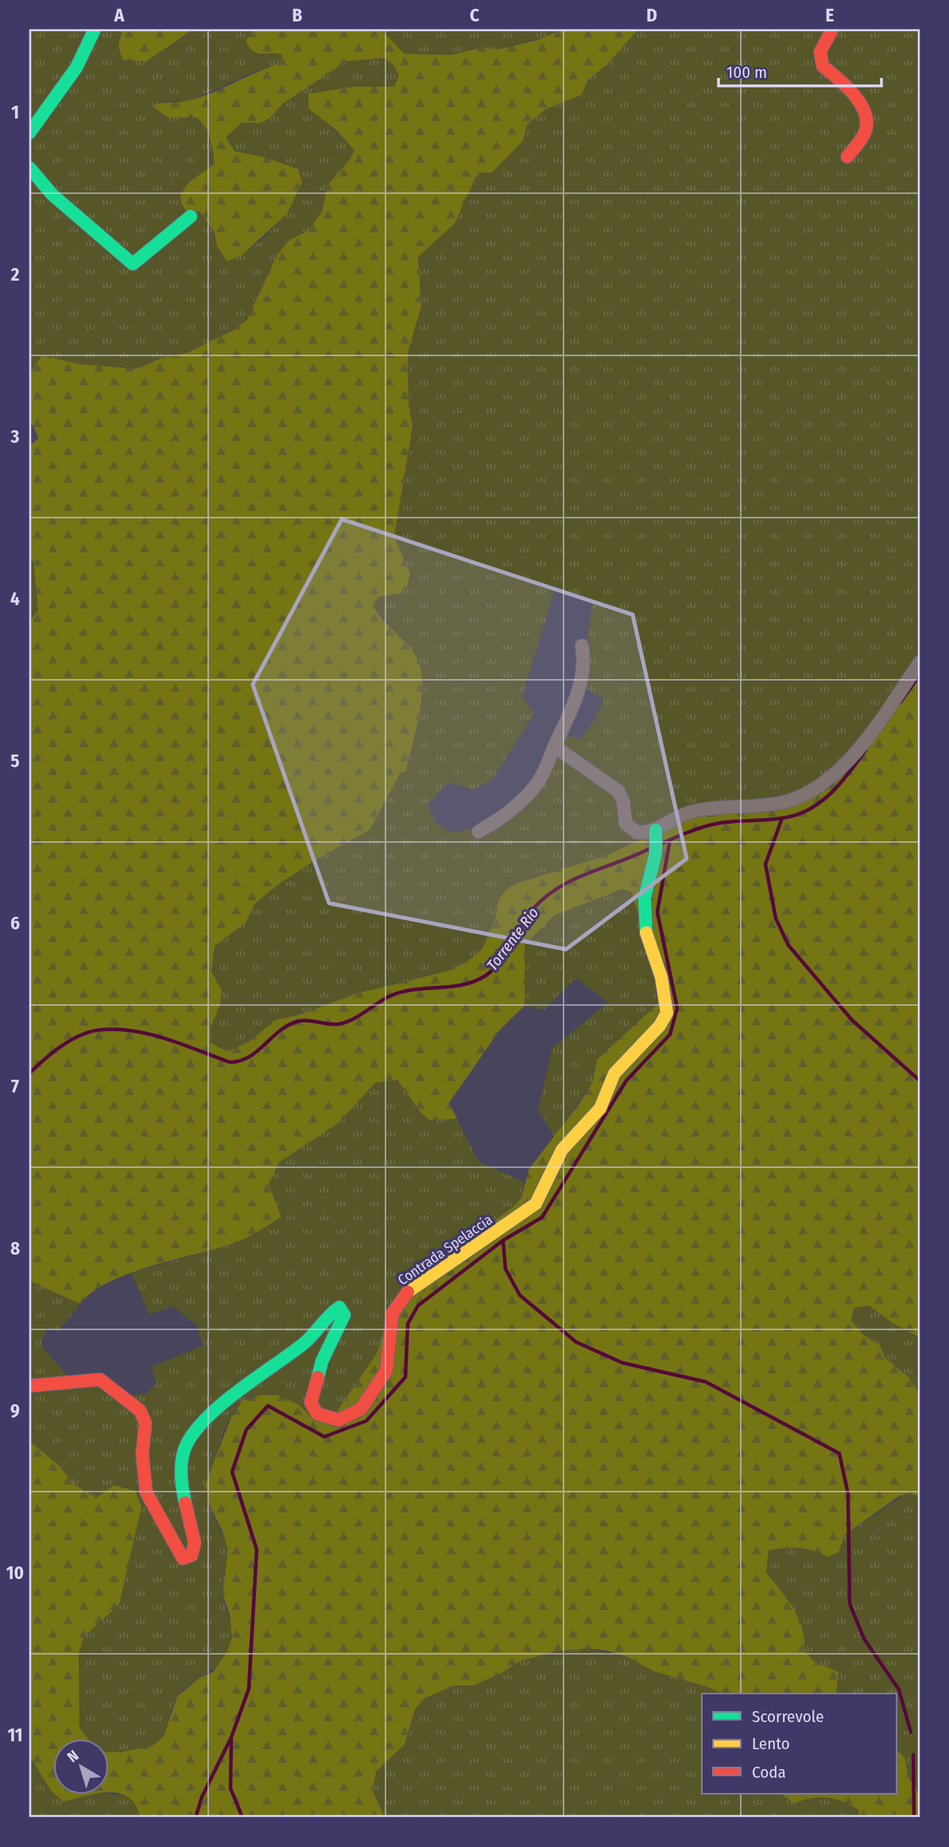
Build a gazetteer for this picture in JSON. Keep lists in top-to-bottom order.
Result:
{
  "streets": {
    "street": ["Contrada Spelaccia"]
  },
  "water": ["Torrente Rio"],
  "legend": ["Scorrevole", "Lento", "Coda"],
  "scale_bar": "100 m",
  "north": "top left",
  "grid": {
    "columns": [
      "A",
      "B",
      "C",
      "D",
      "E"
    ],
    "rows": [
      "1",
      "2",
      "3",
      "4",
      "5",
      "6",
      "7",
      "8",
      "9",
      "10",
      "11"
    ]
  }
}
